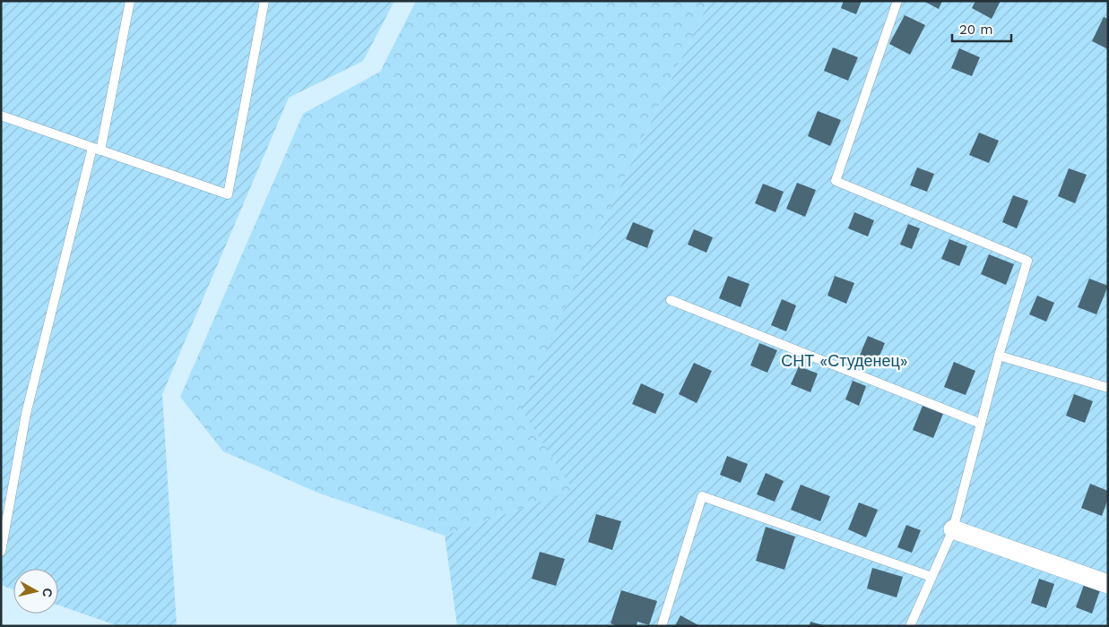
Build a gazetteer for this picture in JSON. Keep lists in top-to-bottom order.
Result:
{
  "parks": ["СНТ «Студенец»"],
  "scale_bar": "20 m",
  "north": "right"
}
